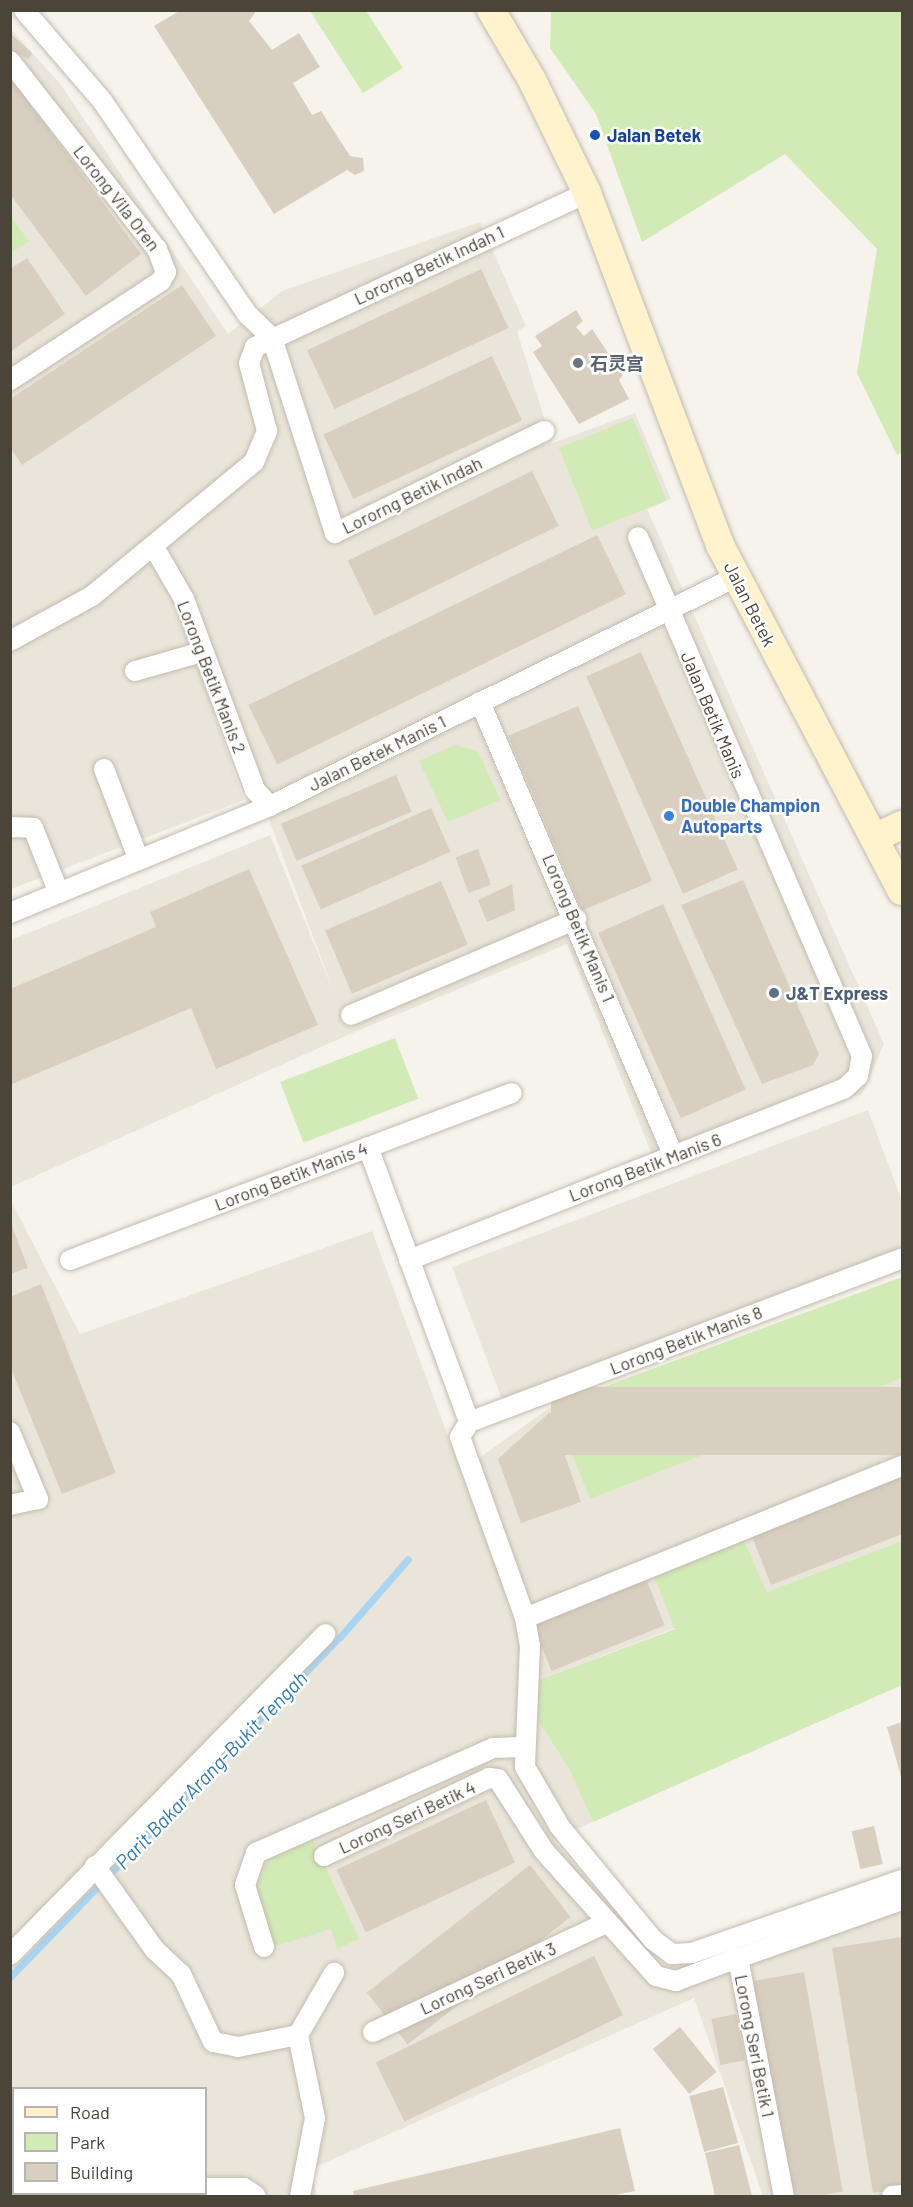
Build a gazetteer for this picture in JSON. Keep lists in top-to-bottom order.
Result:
{
  "streets": {
    "street": [
      "Lorong Vila Oren",
      "Lororng Betik Indah 1",
      "Lororng Betik Indah",
      "Jalan Betek",
      "Lorong Betik Manis 2",
      "Jalan Betik Manis",
      "Jalan Betek Manis 1",
      "Lorong Betik Manis 1",
      "Lorong Betik Manis 6",
      "Lorong Betik Manis 4",
      "Lorong Betik Manis 8",
      "Lorong Seri Betik 4",
      "Lorong Seri Betik 3",
      "Lorong Seri Betik 1"
    ]
  },
  "crossings": [
    ["Lororng Betik Indah 1", "Lororng Betik Indah"],
    ["Lororng Betik Indah 1", "Jalan Betek"],
    ["Lororng Betik Indah 1", "Lorong Betik Manis 2"],
    ["Jalan Betek", "Jalan Betek Manis 1"],
    ["Lorong Betik Manis 2", "Jalan Betek Manis 1"],
    ["Jalan Betik Manis", "Jalan Betek Manis 1"],
    ["Jalan Betik Manis", "Lorong Betik Manis 6"],
    ["Jalan Betek Manis 1", "Lorong Betik Manis 1"],
    ["Lorong Betik Manis 1", "Lorong Betik Manis 6"],
    ["Lorong Seri Betik 4", "Lorong Seri Betik 1"],
    ["Lorong Seri Betik 3", "Lorong Seri Betik 1"]
  ],
  "water": ["Parit Bakar Arang-Bukit Tengah"],
  "places": [
    "Jalan Betek",
    "石灵宫",
    "Double Champion Autoparts",
    "J&T Express"
  ],
  "legend": ["Road", "Park", "Building"]
}
